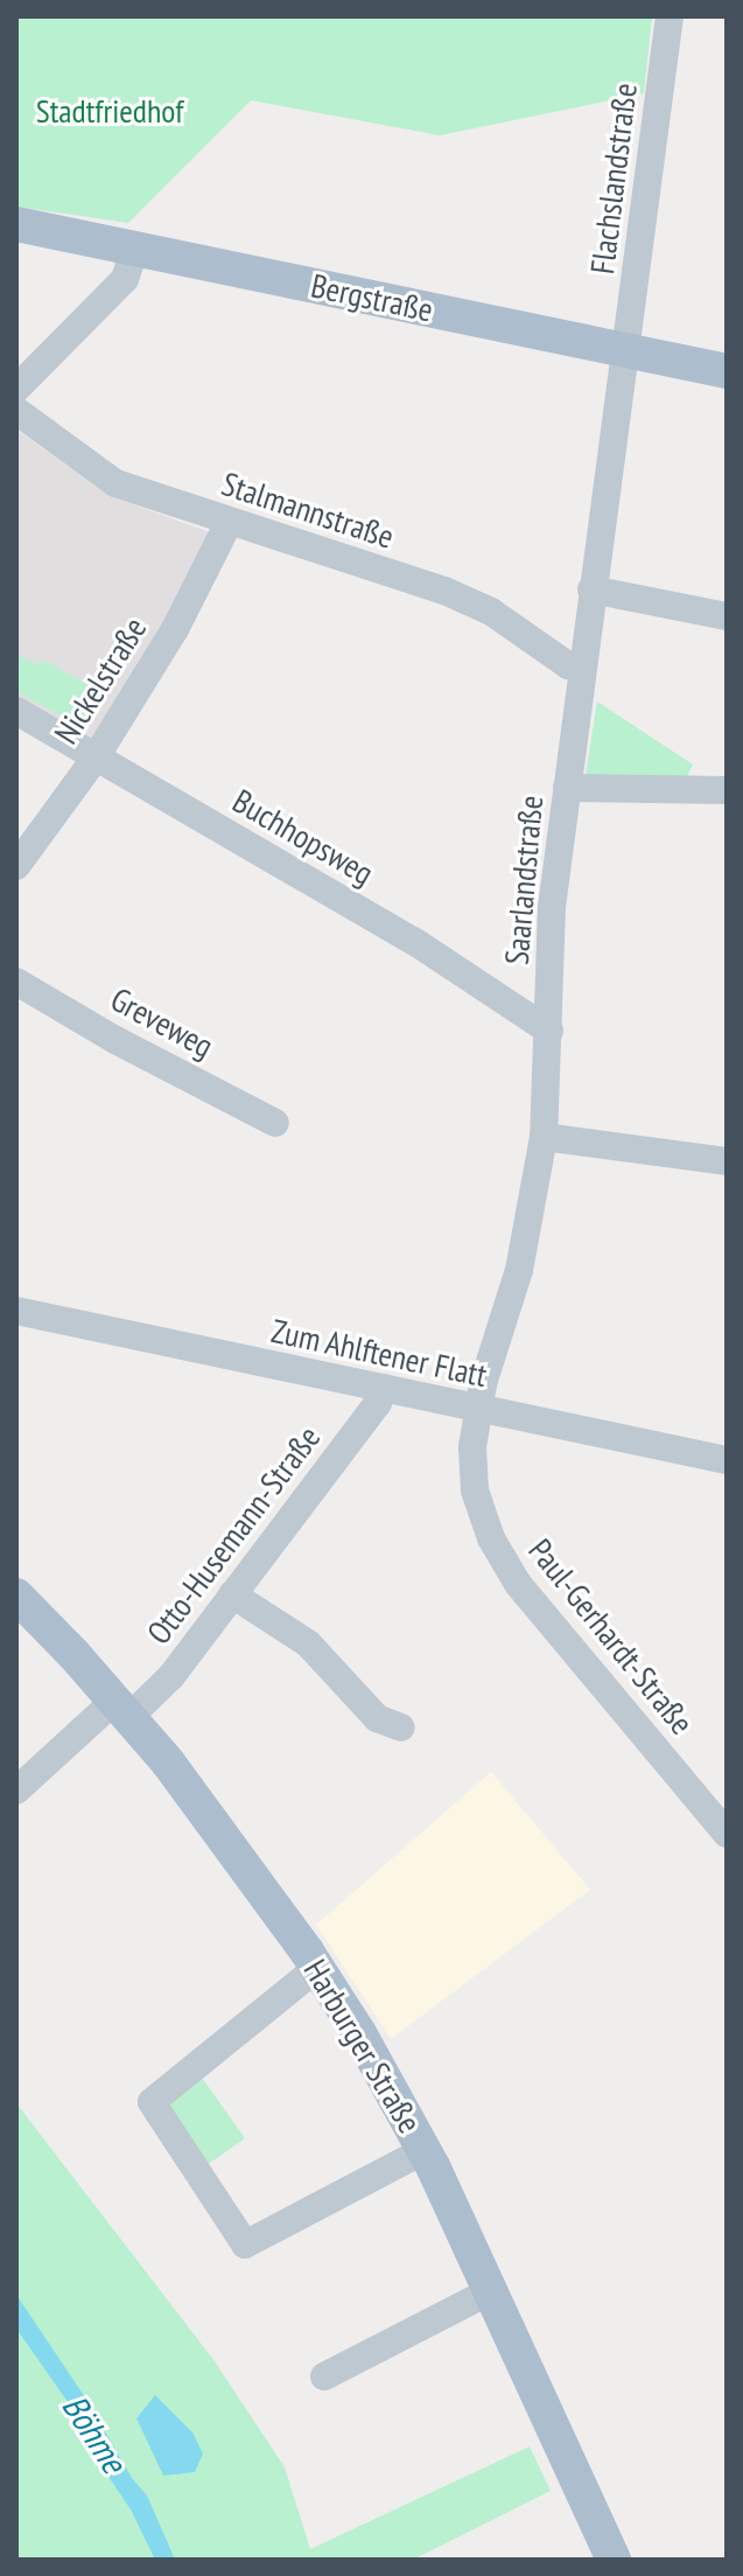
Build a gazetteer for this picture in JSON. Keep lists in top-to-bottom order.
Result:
{
  "streets": {
    "main road": ["Bergstraße", "Harburger Straße"],
    "street": [
      "Flachslandstraße",
      "Stalmannstraße",
      "Nickelstraße",
      "Buchhopsweg",
      "Saarlandstraße",
      "Greveweg",
      "Zum Ahlftener Flatt",
      "Otto-Husemann-Straße",
      "Paul-Gerhardt-Straße"
    ]
  },
  "crossings": [
    ["Flachslandstraße", "Bergstraße"],
    ["Flachslandstraße", "Saarlandstraße"],
    ["Bergstraße", "Saarlandstraße"],
    ["Stalmannstraße", "Nickelstraße"],
    ["Stalmannstraße", "Saarlandstraße"],
    ["Nickelstraße", "Buchhopsweg"],
    ["Buchhopsweg", "Saarlandstraße"],
    ["Saarlandstraße", "Zum Ahlftener Flatt"],
    ["Saarlandstraße", "Paul-Gerhardt-Straße"],
    ["Zum Ahlftener Flatt", "Otto-Husemann-Straße"],
    ["Zum Ahlftener Flatt", "Paul-Gerhardt-Straße"],
    ["Otto-Husemann-Straße", "Harburger Straße"]
  ],
  "water": ["Böhme"],
  "parks": ["Stadtfriedhof"]
}
